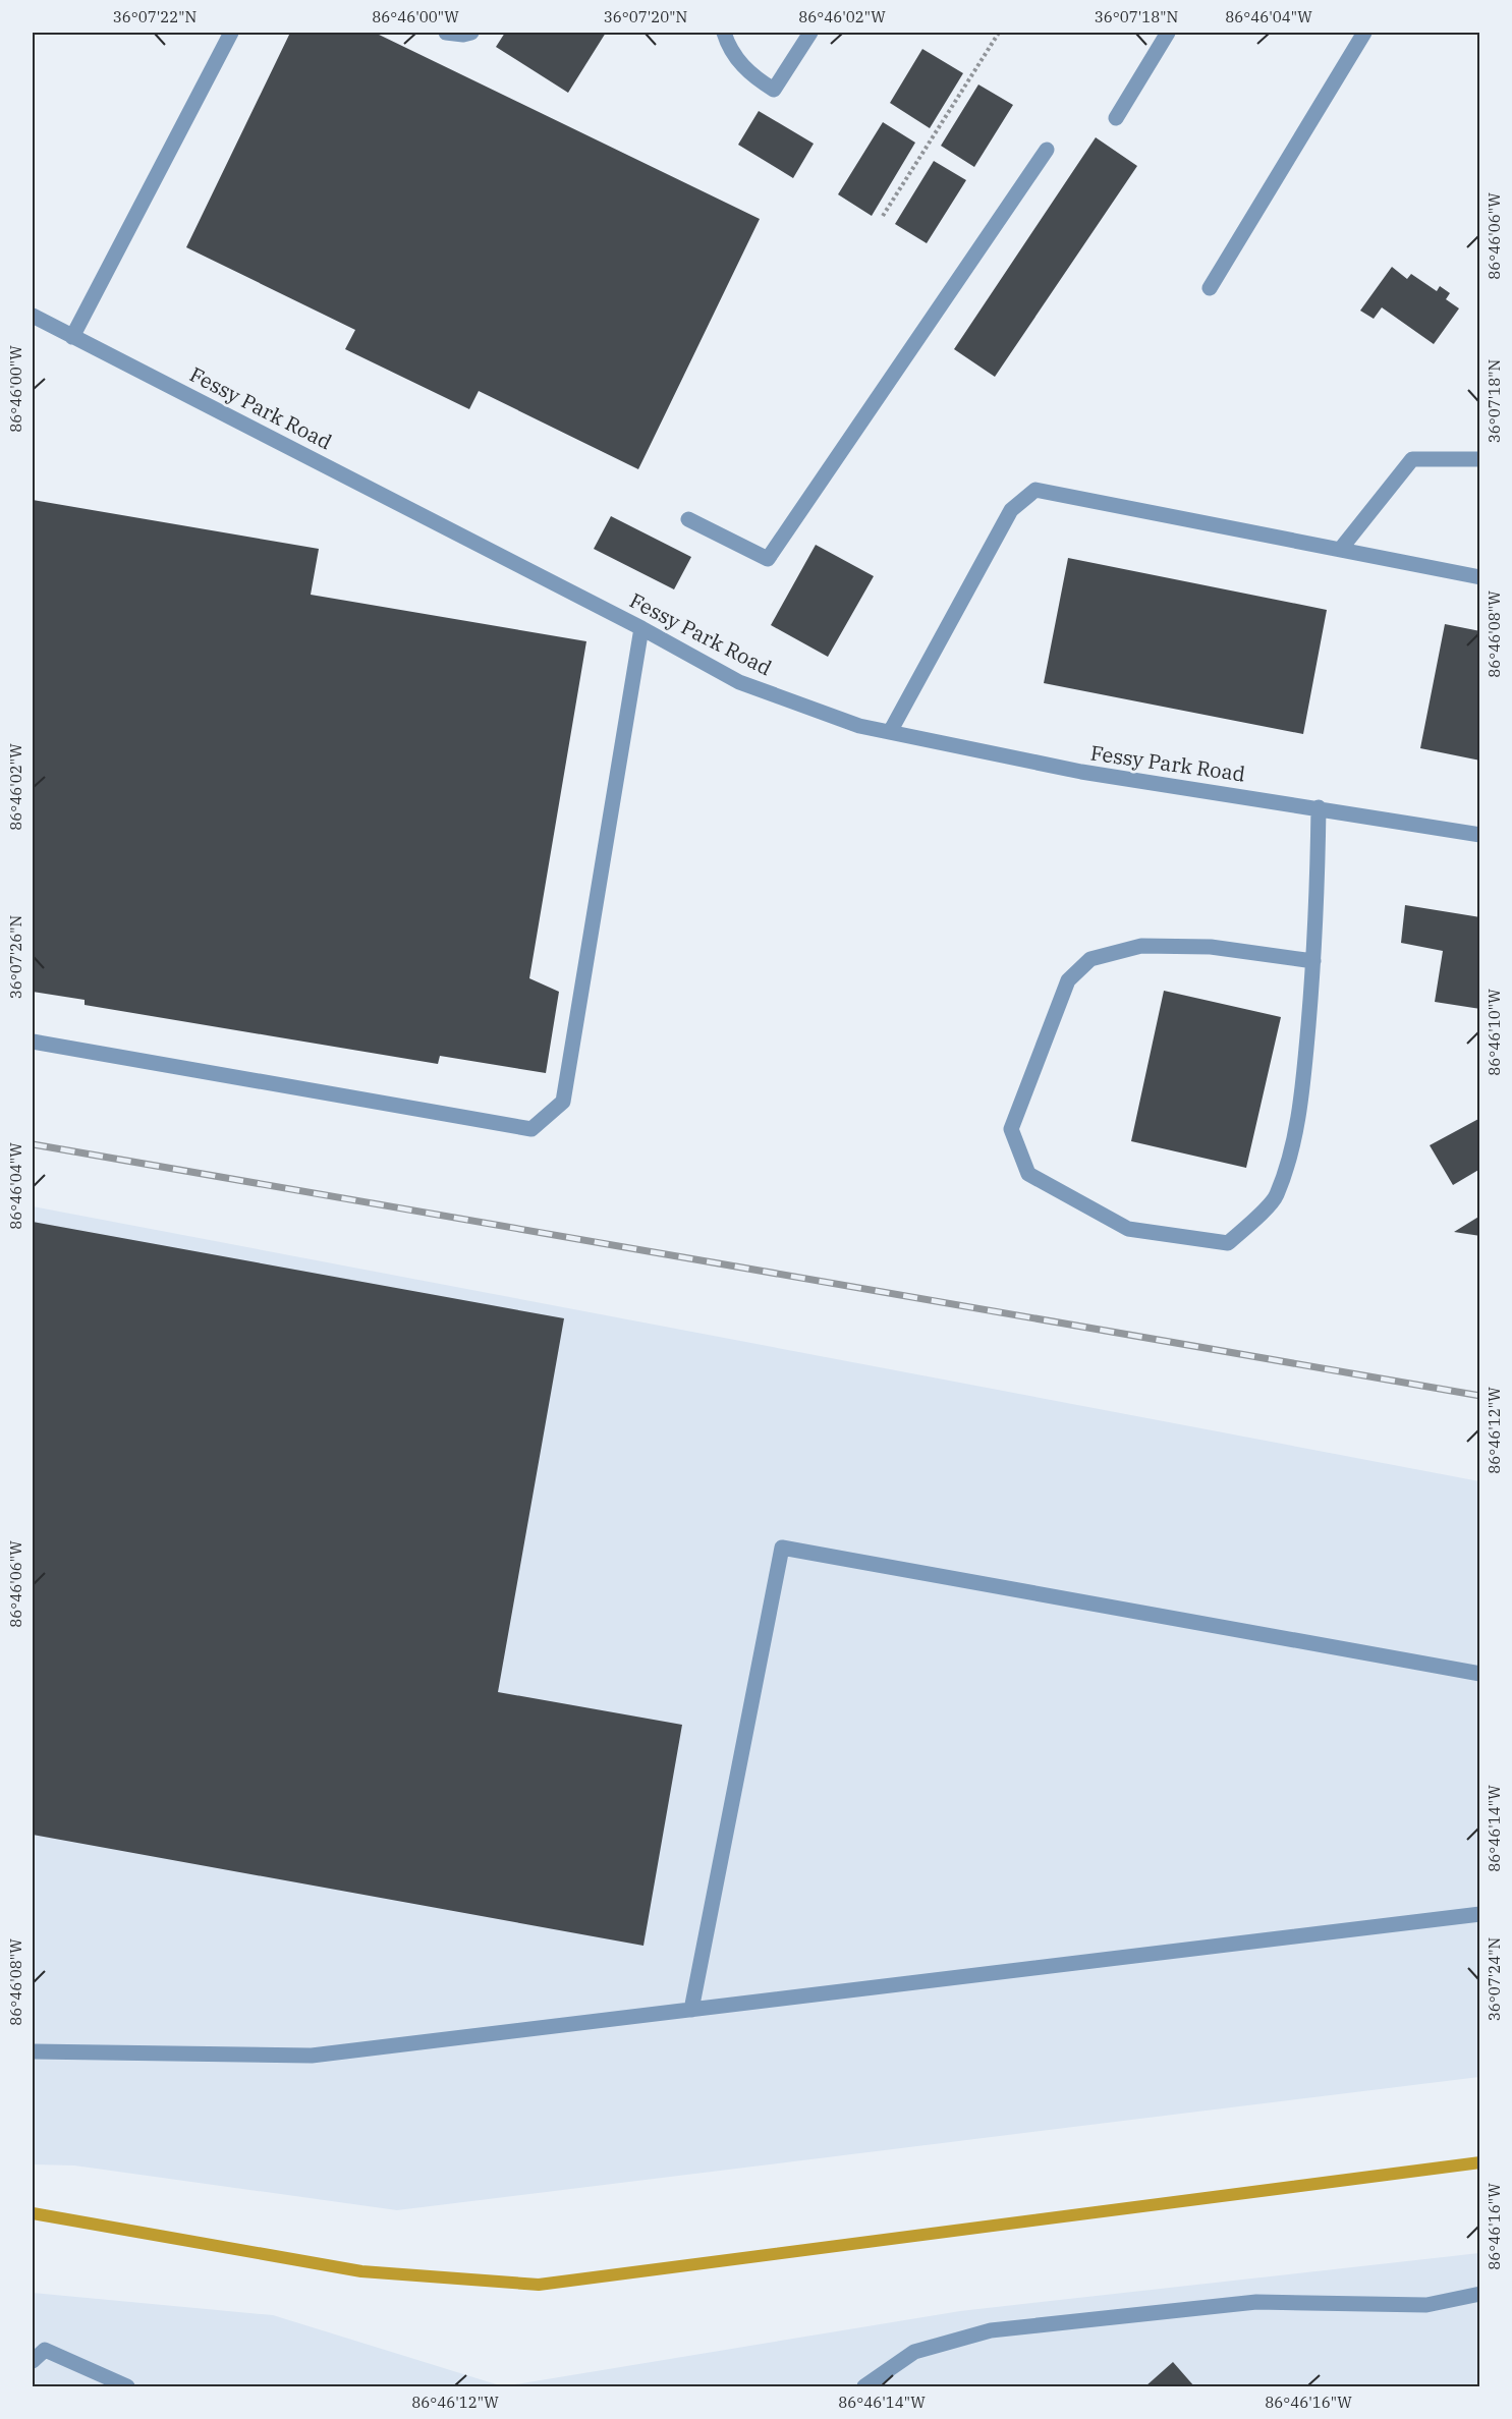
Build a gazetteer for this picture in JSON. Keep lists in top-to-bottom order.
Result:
{
  "streets": {
    "street": ["Fessy Park Road"]
  },
  "coordinates": [
    "36°07'22\"N",
    "86°46'00\"W",
    "36°07'20\"N",
    "86°46'02\"W",
    "36°07'18\"N",
    "86°46'04\"W",
    "86°46'06\"W",
    "86°46'08\"W",
    "36°07'26\"N",
    "86°46'10\"W",
    "86°46'12\"W",
    "86°46'14\"W",
    "36°07'24\"N",
    "86°46'16\"W"
  ]
}
